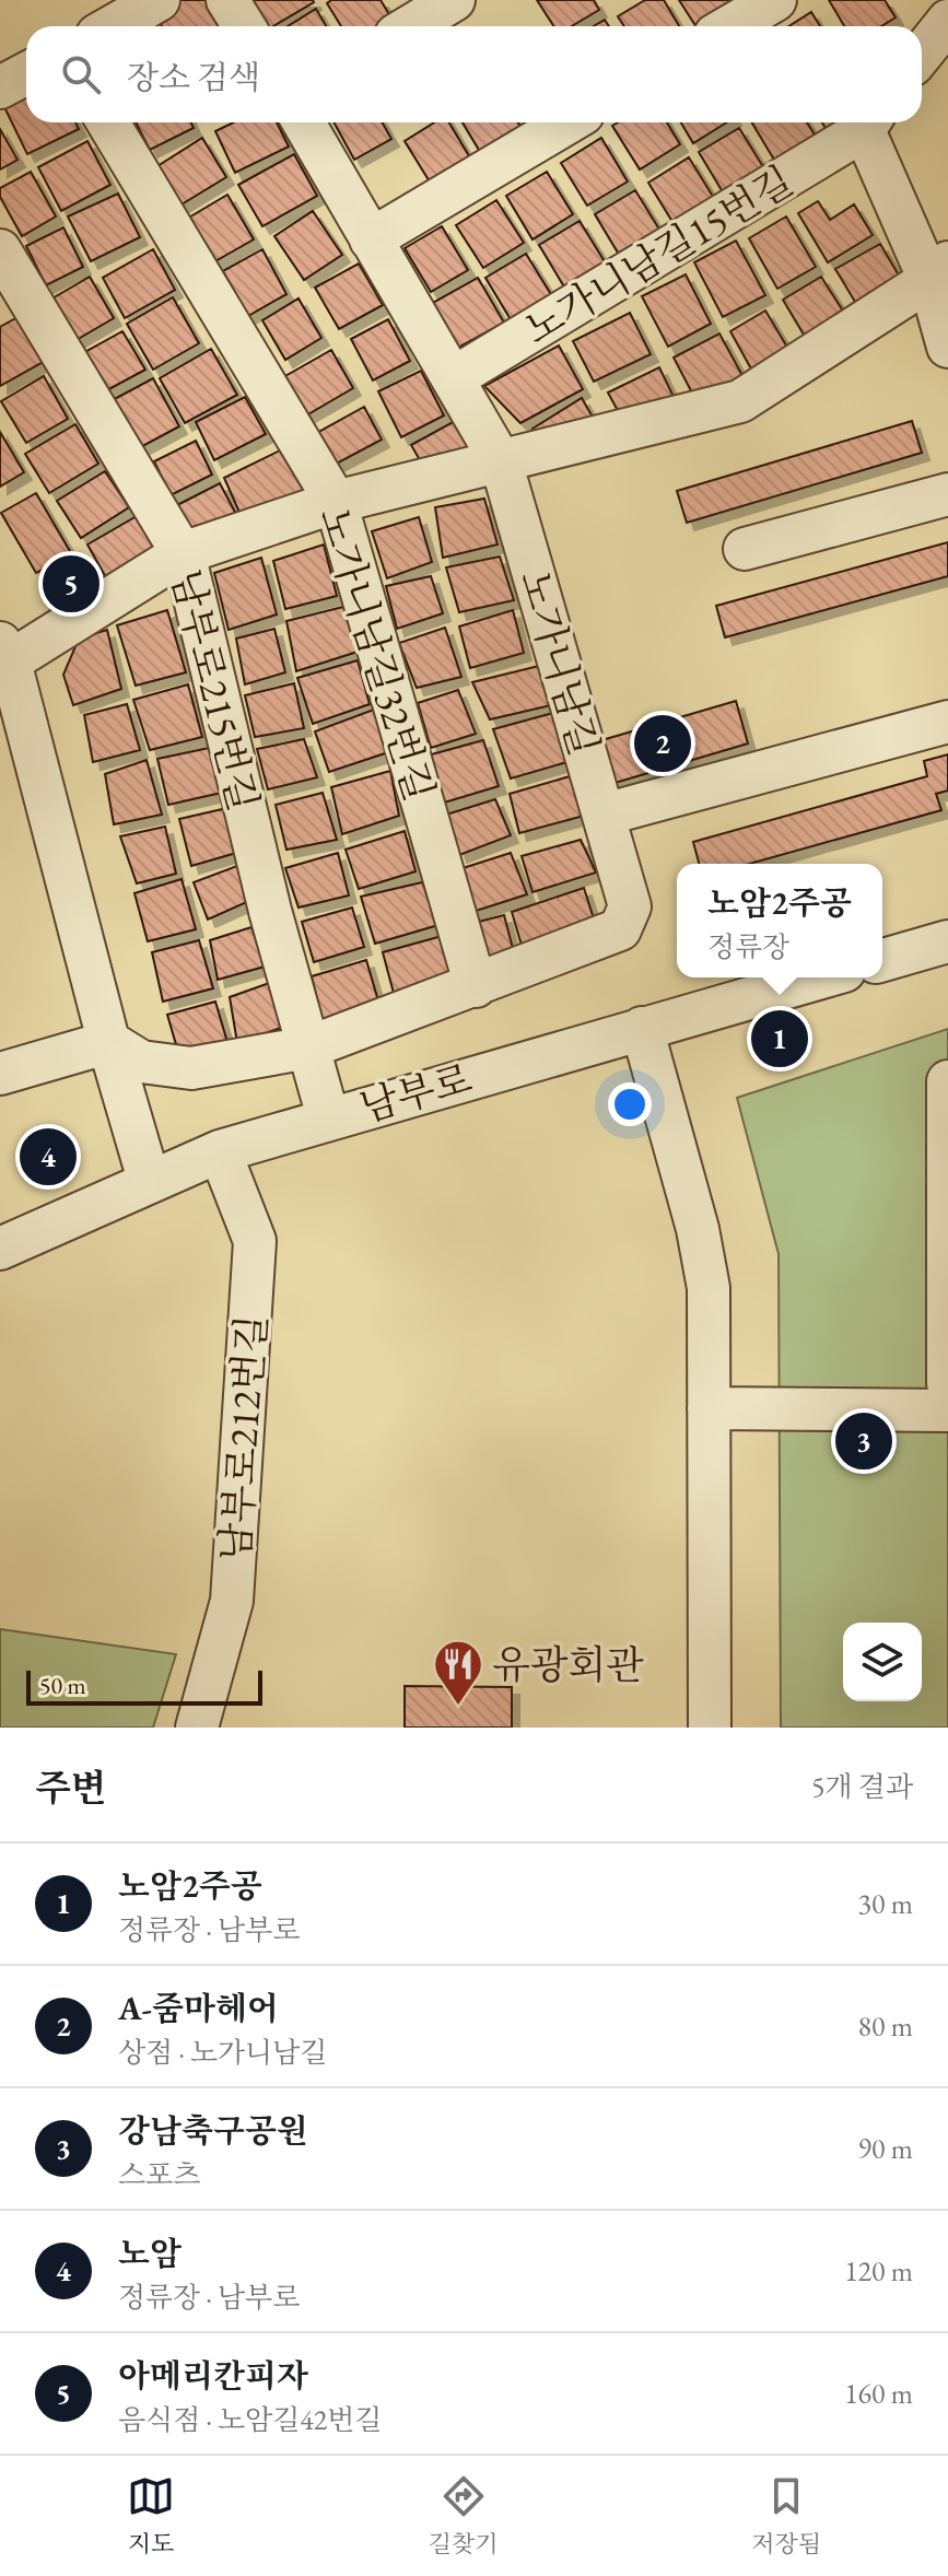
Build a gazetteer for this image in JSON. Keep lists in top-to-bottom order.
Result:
{
  "streets": {
    "street": [
      "노가니남길15번길",
      "노가니남길32번길",
      "노가니남길",
      "남부로215번길",
      "남부로",
      "남부로212번길"
    ]
  },
  "crossings": [
    ["노가니남길15번길", "노가니남길"],
    ["노가니남길32번길", "노가니남길"],
    ["노가니남길", "남부로215번길"],
    ["남부로215번길", "남부로"],
    ["남부로", "남부로212번길"]
  ],
  "places": {
    "restaurant": ["유광회관"]
  },
  "scale_bar": "50 m",
  "page": {
    "search": "장소 검색",
    "pins": [
      "5",
      "2",
      "1",
      "4",
      "3"
    ],
    "popup": ["노암2주공", "정류장"],
    "scale": "50 m",
    "heading": ["주변", "5개 결과"],
    "list": [
      {
        "mark": "1",
        "name": "노암2주공",
        "note": "정류장 · 남부로",
        "value": "30 m"
      },
      {
        "mark": "2",
        "name": "A-줌마헤어",
        "note": "상점 · 노가니남길",
        "value": "80 m"
      },
      {
        "mark": "3",
        "name": "강남축구공원",
        "note": "스포츠",
        "value": "90 m"
      },
      {
        "mark": "4",
        "name": "노암",
        "note": "정류장 · 남부로",
        "value": "120 m"
      },
      {
        "mark": "5",
        "name": "아메리칸피자",
        "note": "음식점 · 노암길42번길",
        "value": "160 m"
      }
    ],
    "nav": ["지도", "길찾기", "저장됨"]
  }
}
